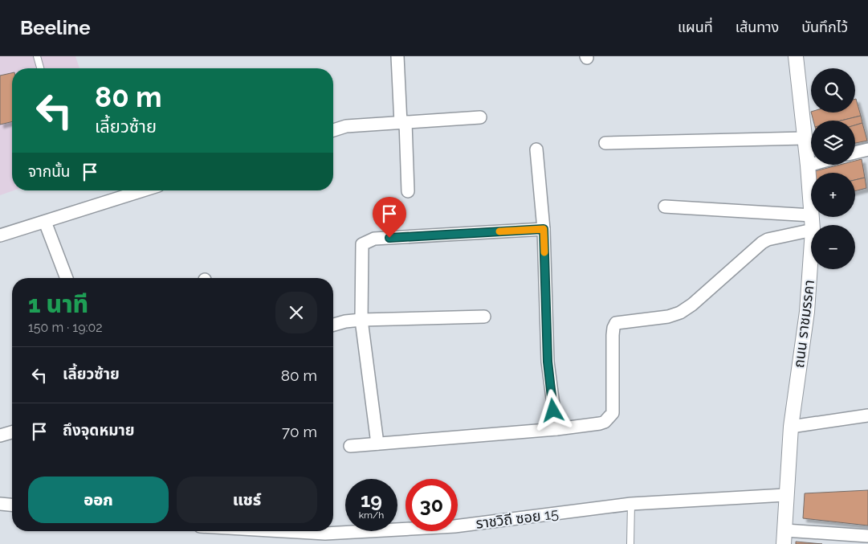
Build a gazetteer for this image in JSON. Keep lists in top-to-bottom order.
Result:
{
  "streets": {
    "street": ["ถนน ราชมรรคา", "ราชวิถี ซอย 15"]
  },
  "crossings": [
    ["ถนน ราชมรรคา", "ราชวิถี ซอย 15"]
  ],
  "page": {
    "header": "Beeline",
    "nav": ["แผนที่", "เส้นทาง", "บันทึกไว้"],
    "map_buttons": ["+", "−"],
    "turn": ["80 m", "เลี้ยวซ้าย"],
    "then": "จากนั้น",
    "heading": ["1 นาที", "150 m · 19:02"],
    "list": [
      {
        "name": "เลี้ยวซ้าย",
        "value": "80 m"
      },
      {
        "name": "ถึงจุดหมาย",
        "value": "70 m"
      }
    ],
    "buttons": ["ออก", "แชร์"],
    "speed": "19 km/h",
    "limit": "30"
  }
}
